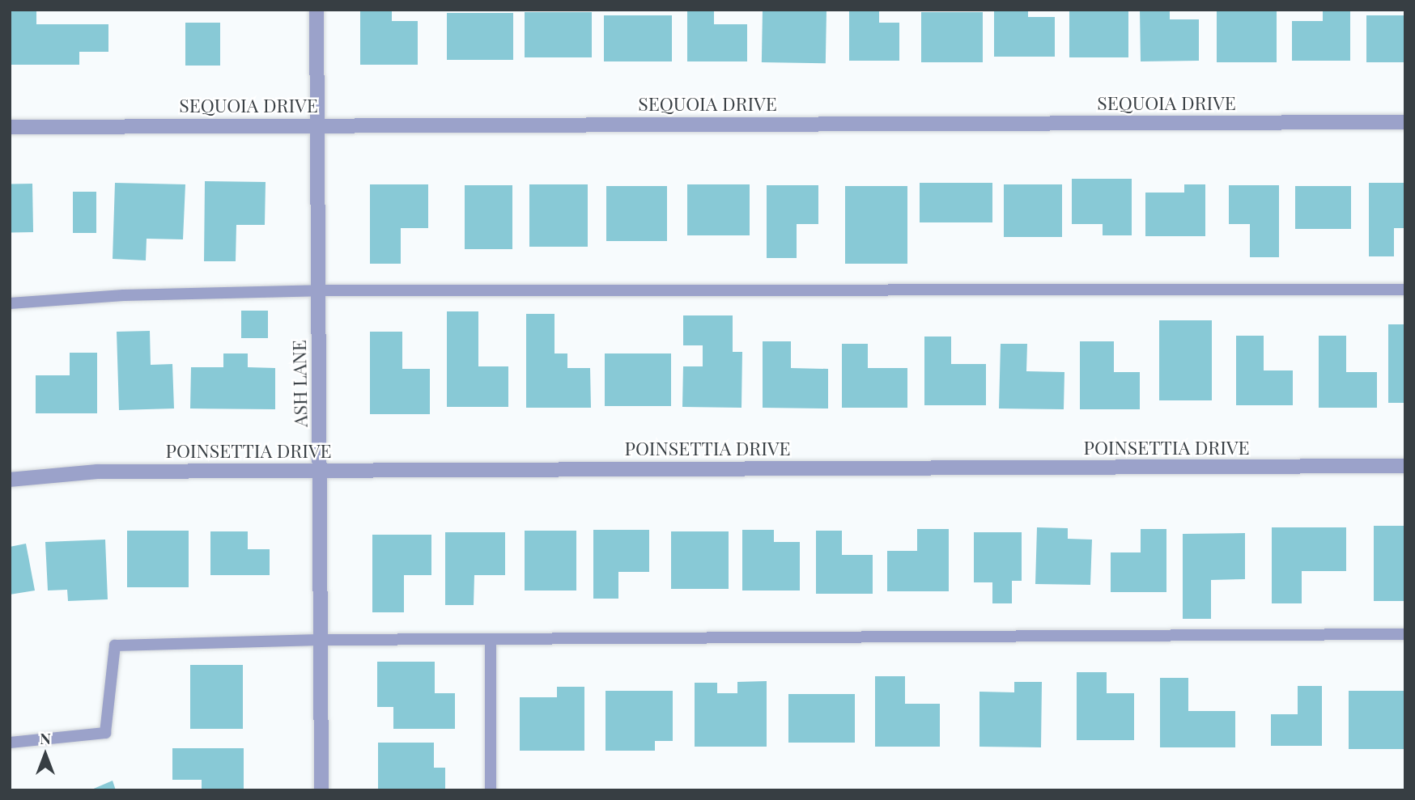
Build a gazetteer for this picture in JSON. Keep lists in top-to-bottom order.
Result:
{
  "streets": {
    "street": ["SEQUOIA DRIVE", "ASH LANE", "POINSETTIA DRIVE"]
  },
  "crossings": [
    ["SEQUOIA DRIVE", "ASH LANE"],
    ["ASH LANE", "POINSETTIA DRIVE"]
  ],
  "north": "top"
}
